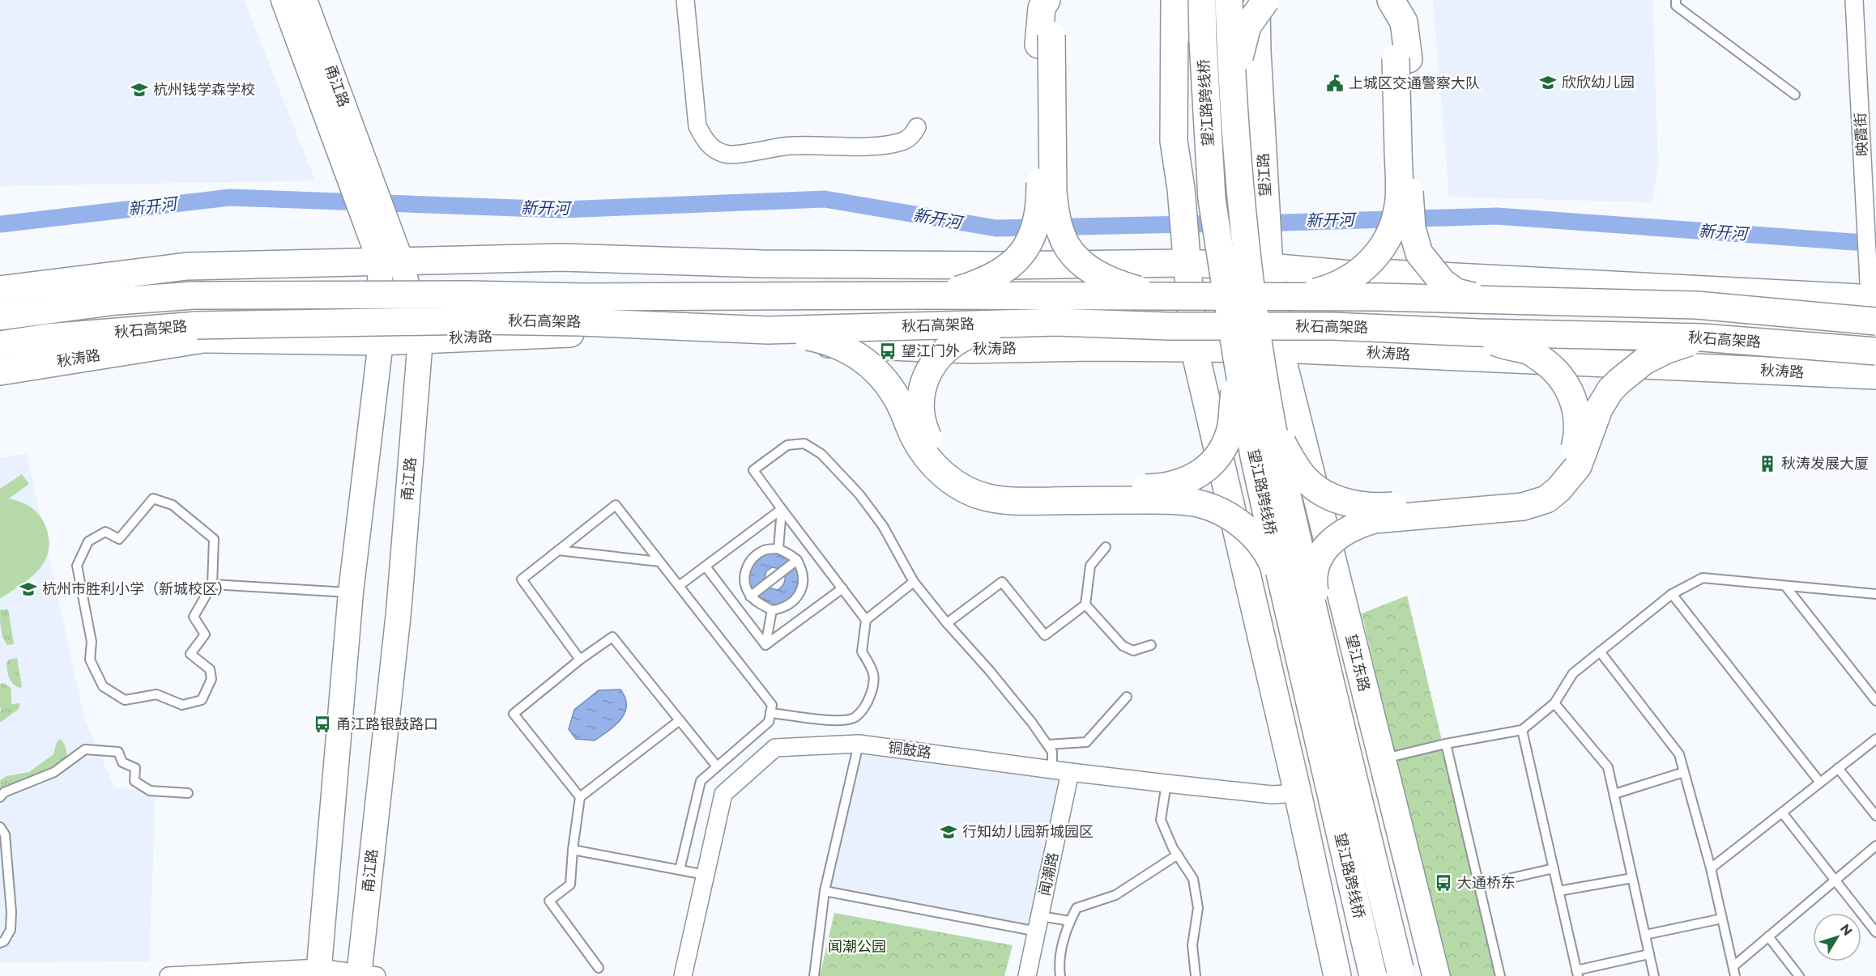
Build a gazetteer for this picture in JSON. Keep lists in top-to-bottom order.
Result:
{
  "streets": {
    "main road": [
      "甬江路",
      "望江路跨线桥",
      "望江路",
      "秋石高架路",
      "秋涛路",
      "望江东路"
    ],
    "street": ["映霞街", "铜鼓路", "闻潮路"]
  },
  "crossings": [
    ["甬江路", "秋涛路"],
    ["映霞街", "秋石高架路"],
    ["望江路", "秋涛路"],
    ["望江路", "望江东路"],
    ["秋涛路", "望江东路"],
    ["铜鼓路", "闻潮路"]
  ],
  "water": ["新开河"],
  "parks": ["闻潮公园"],
  "places": {
    "school or university": [
      "欣欣幼儿园",
      "杭州钱学森学校",
      "杭州市胜利小学（新城校区）",
      "行知幼儿园新城园区"
    ],
    "public building": ["上城区交通警察大队"],
    "bus stop": ["望江门外", "甬江路银鼓路口", "大通桥东"],
    "building": ["秋涛发展大厦"]
  },
  "north": "top right"
}
